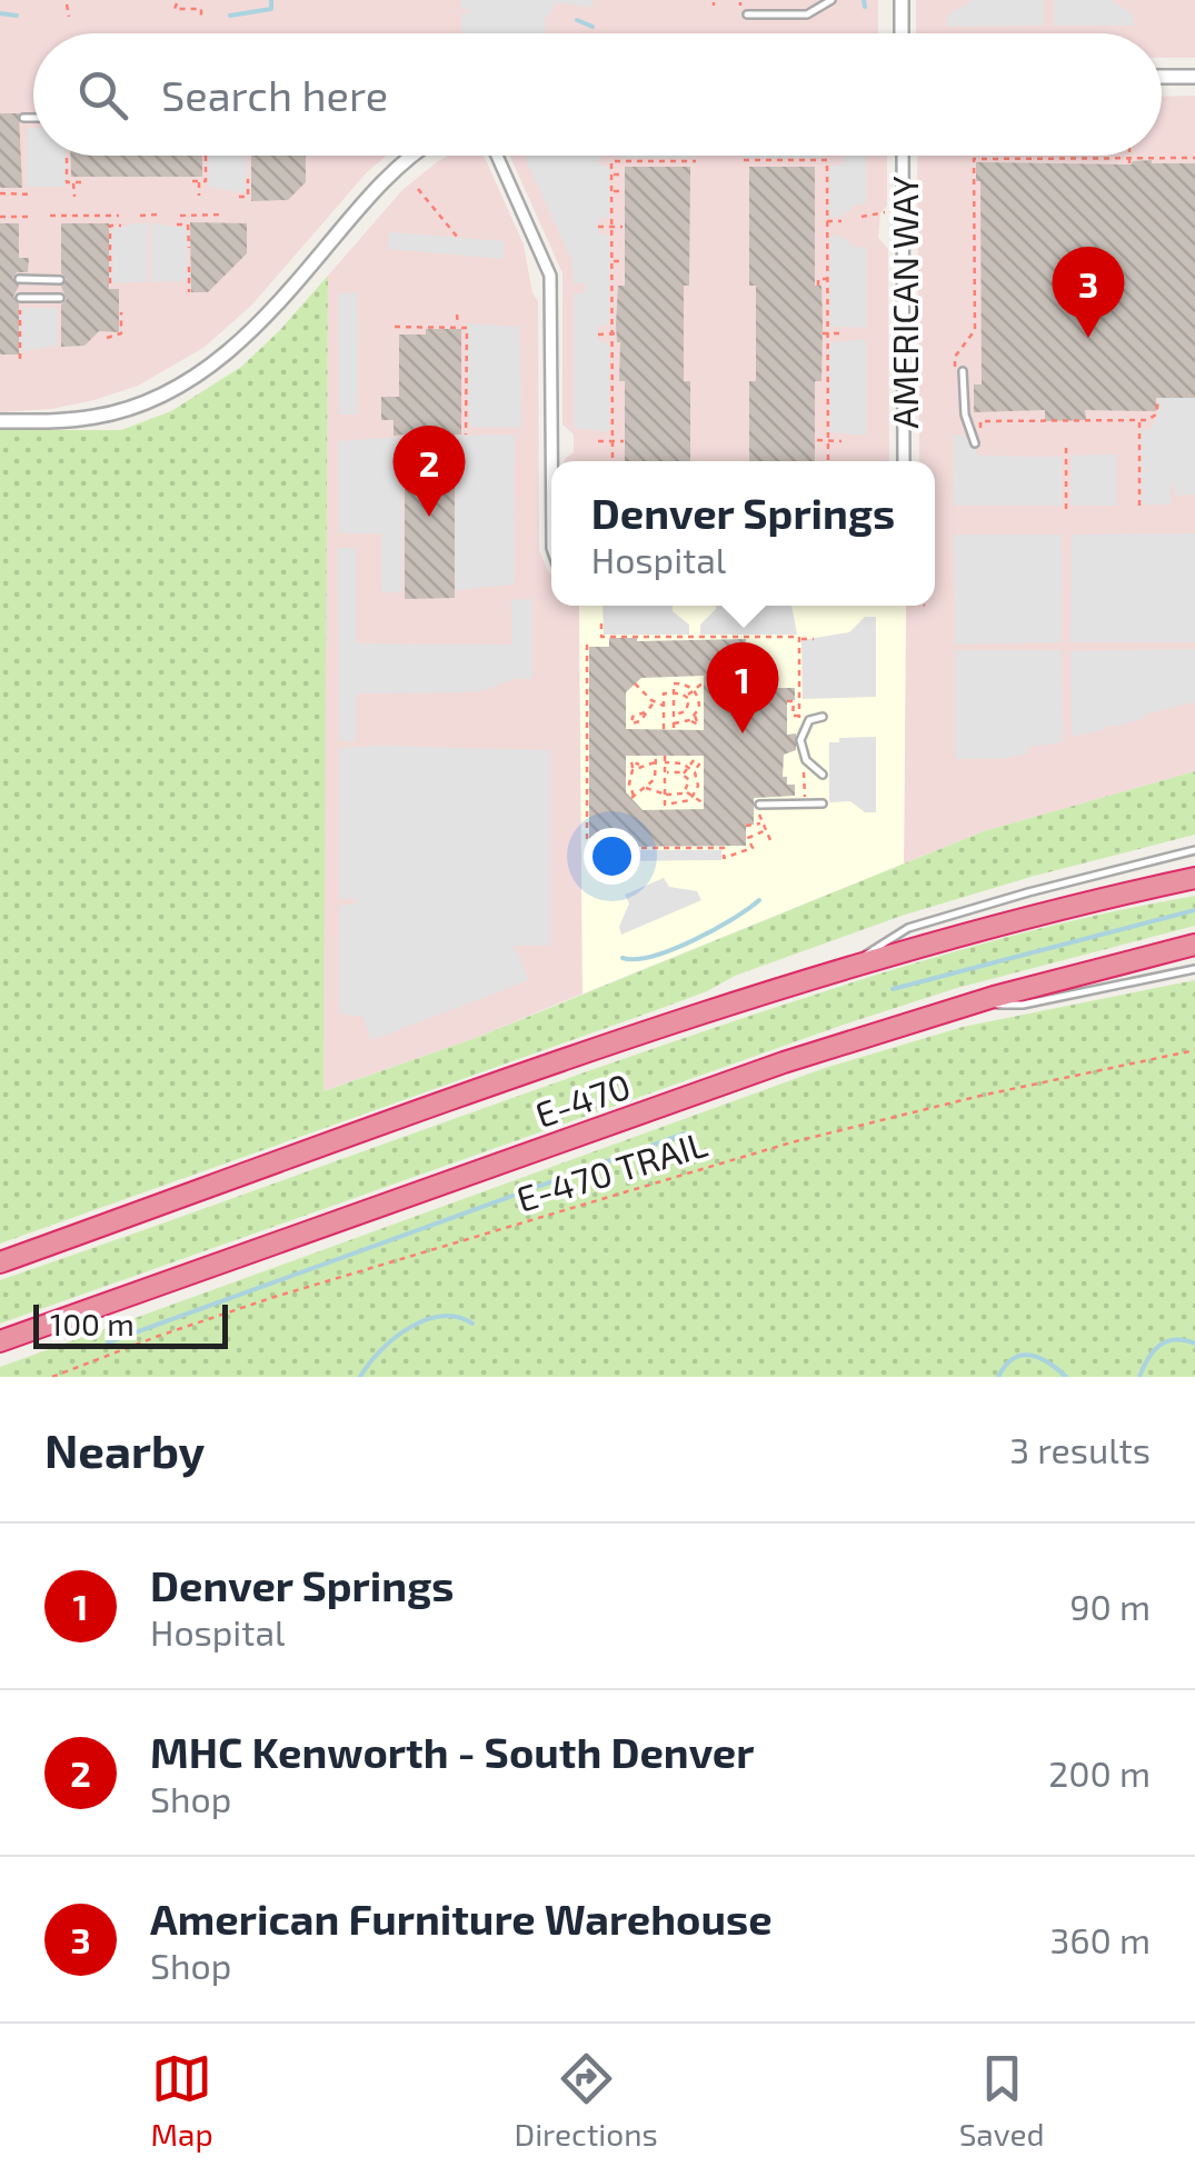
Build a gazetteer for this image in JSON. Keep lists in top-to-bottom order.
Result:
{
  "streets": {
    "highway": ["E-470"],
    "street": ["AMERICAN WAY"],
    "path": ["E-470 TRAIL"]
  },
  "scale_bar": "100 m",
  "page": {
    "search": "Search here",
    "pins": ["3", "2", "1"],
    "popup": ["Denver Springs", "Hospital"],
    "scale": "100 m",
    "heading": ["Nearby", "3 results"],
    "list": [
      {
        "mark": "1",
        "name": "Denver Springs",
        "note": "Hospital",
        "value": "90 m"
      },
      {
        "mark": "2",
        "name": "MHC Kenworth - South Denver",
        "note": "Shop",
        "value": "200 m"
      },
      {
        "mark": "3",
        "name": "American Furniture Warehouse",
        "note": "Shop",
        "value": "360 m"
      }
    ],
    "nav": ["Map", "Directions", "Saved"]
  }
}
